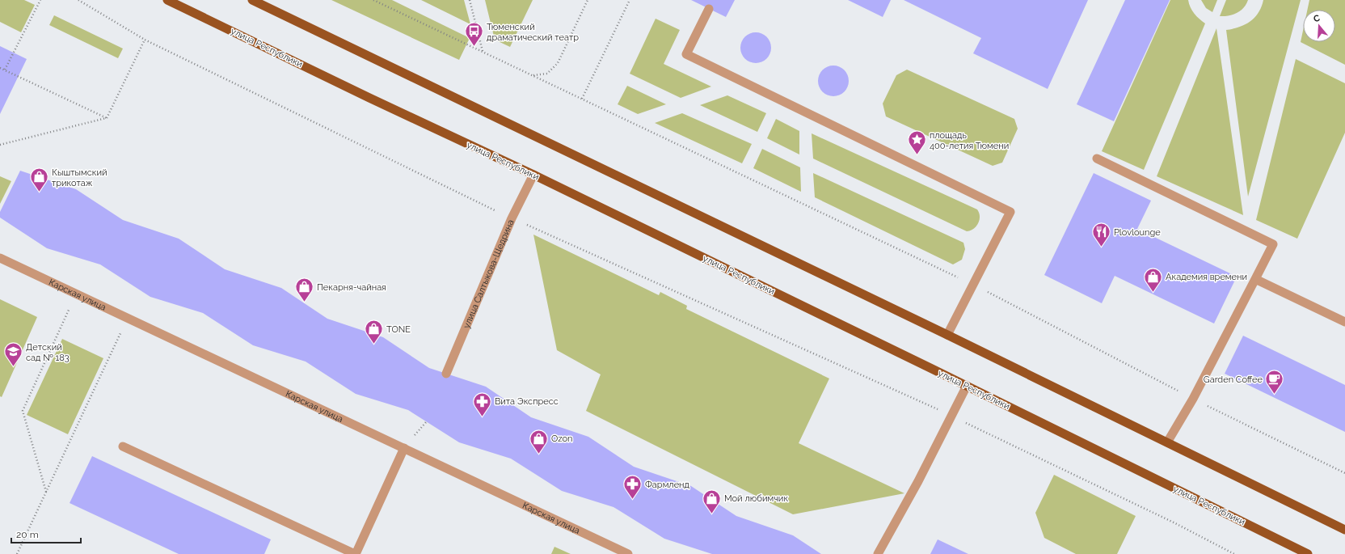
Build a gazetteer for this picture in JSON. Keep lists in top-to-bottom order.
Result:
{
  "streets": {
    "main road": ["улица Республики"],
    "street": ["улица Салтыкова-Щедрина", "Карская улица"]
  },
  "crossings": [
    ["улица Республики", "улица Салтыкова-Щедрина"]
  ],
  "places": {
    "bus stop": ["Тюменский драматический театр"],
    "place": ["площадь 400-летия Тюмени"],
    "shop": [
      "Кыштымский трикотаж",
      "Академия времени",
      "Пекарня-чайная",
      "TONE",
      "Ozon",
      "Мой любимчик"
    ],
    "restaurant": ["Plovlounge"],
    "school or university": ["Детский сад № 183"],
    "cafe": ["Garden Coffee"],
    "pharmacy": ["Вита Экспресс", "Фармленд"]
  },
  "scale_bar": "20 m",
  "north": "top"
}
